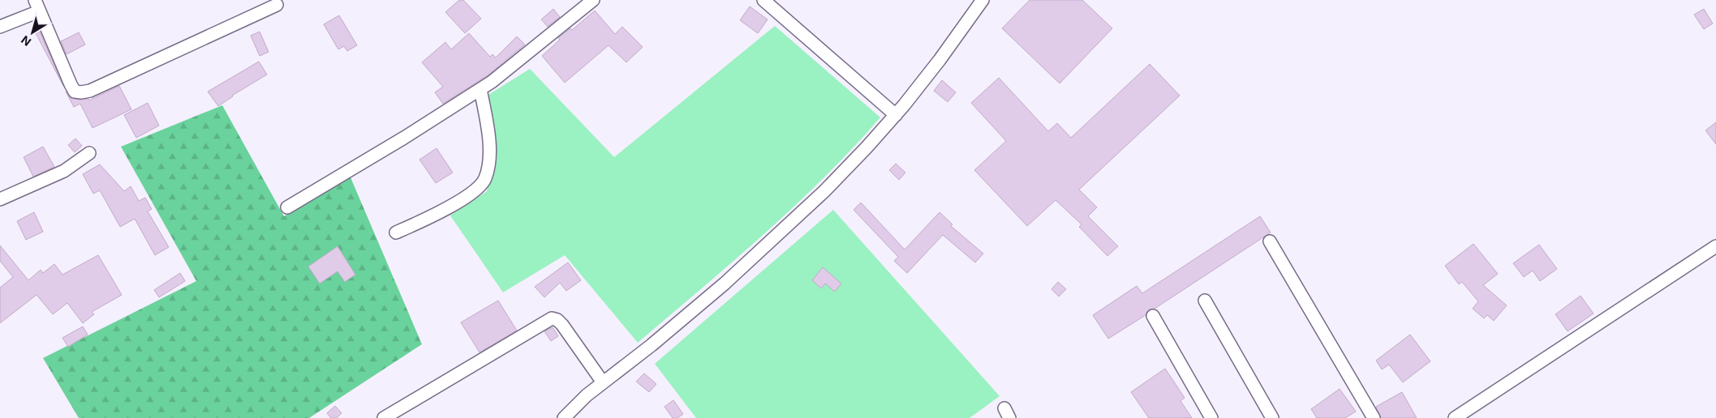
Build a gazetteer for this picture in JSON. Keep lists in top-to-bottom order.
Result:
{
  "north": "bottom left"
}
